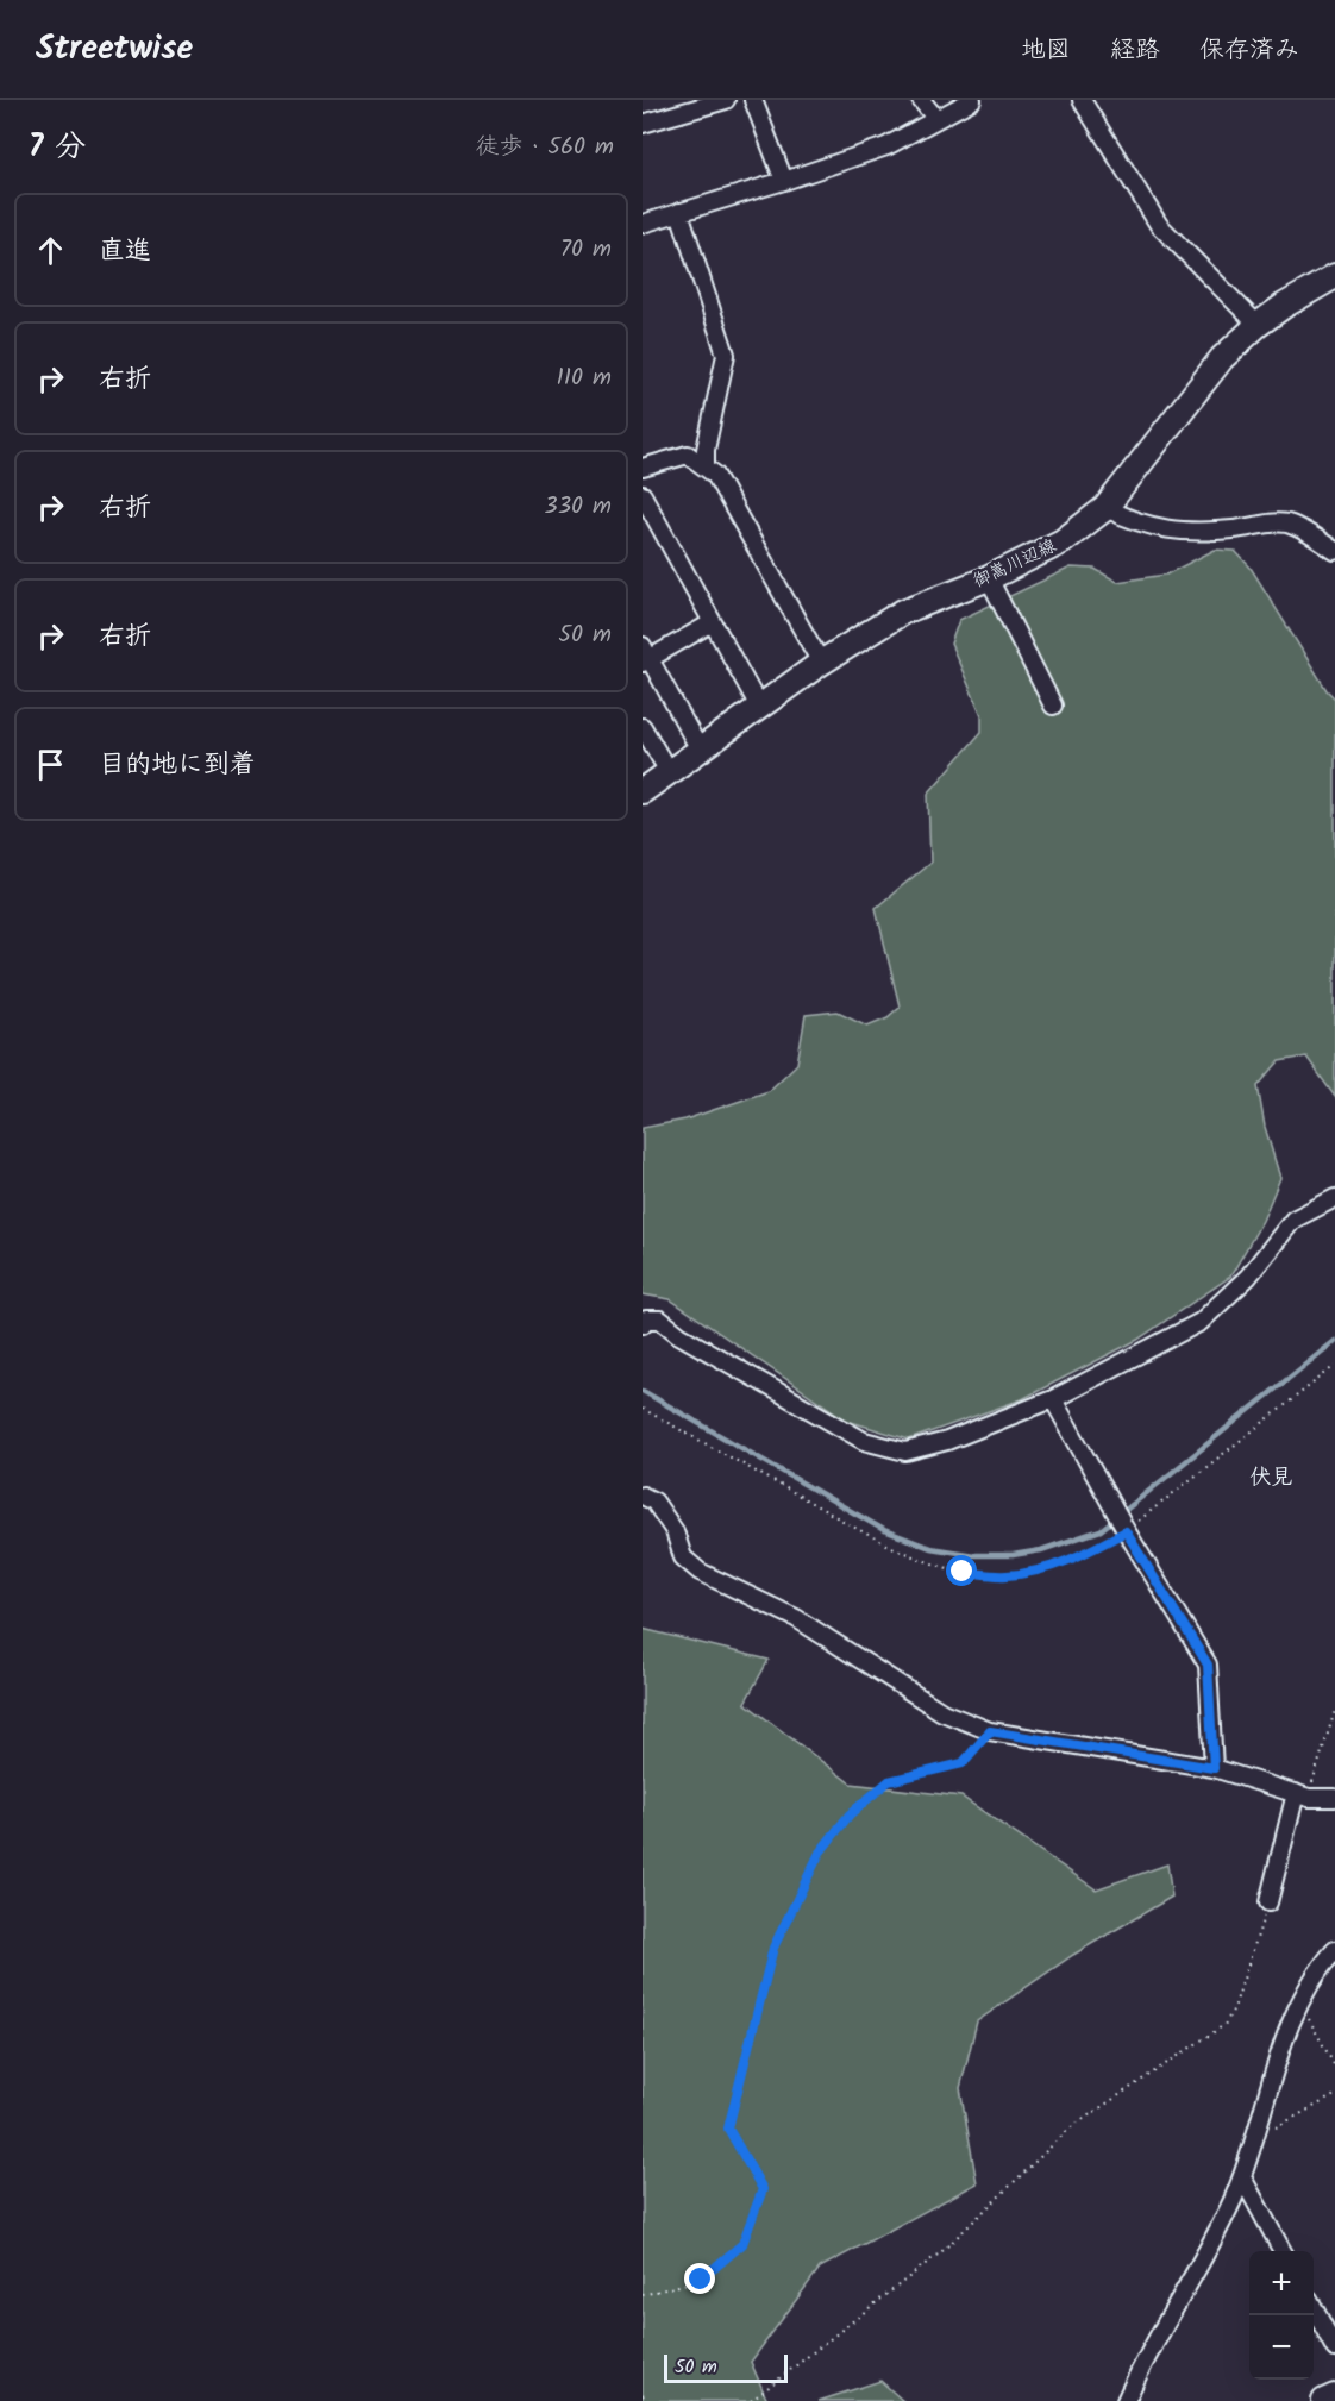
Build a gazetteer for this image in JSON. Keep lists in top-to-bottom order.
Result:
{
  "streets": {
    "main road": ["御嵩川辺線"]
  },
  "districts": ["伏見"],
  "scale_bar": "50 m",
  "page": {
    "header": "Streetwise",
    "nav": ["地図", "経路", "保存済み"],
    "heading": ["7 分", "徒歩 · 560 m"],
    "list": [
      ["直進", "70 m"],
      ["右折", "110 m"],
      ["右折", "330 m"],
      ["右折", "50 m"],
      "目的地に到着"
    ],
    "map_buttons": ["+", "−"],
    "scale": "50 m"
  }
}
